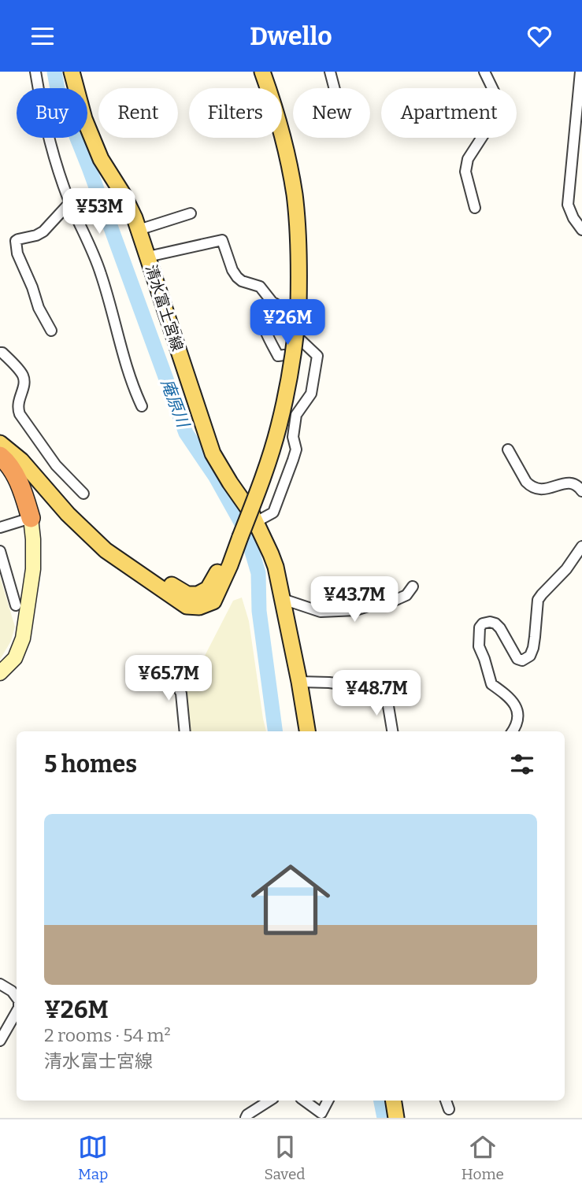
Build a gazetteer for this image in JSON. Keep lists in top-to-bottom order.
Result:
{
  "streets": {
    "main road": ["清水富士宮線"]
  },
  "water": ["庵原川"],
  "page": {
    "header": "Dwello",
    "chip": [
      "Buy",
      "Rent",
      "Filters",
      "New",
      "Apartment"
    ],
    "price": [
      "¥53M",
      "¥26M",
      "¥43.7M",
      "¥65.7M",
      "¥48.7M"
    ],
    "heading": "5 homes",
    "list": [
      {
        "name": "¥26M",
        "note": "2 rooms · 54 m² · 清水富士宮線"
      }
    ],
    "tabs": ["Map", "Saved", "Home"]
  }
}
